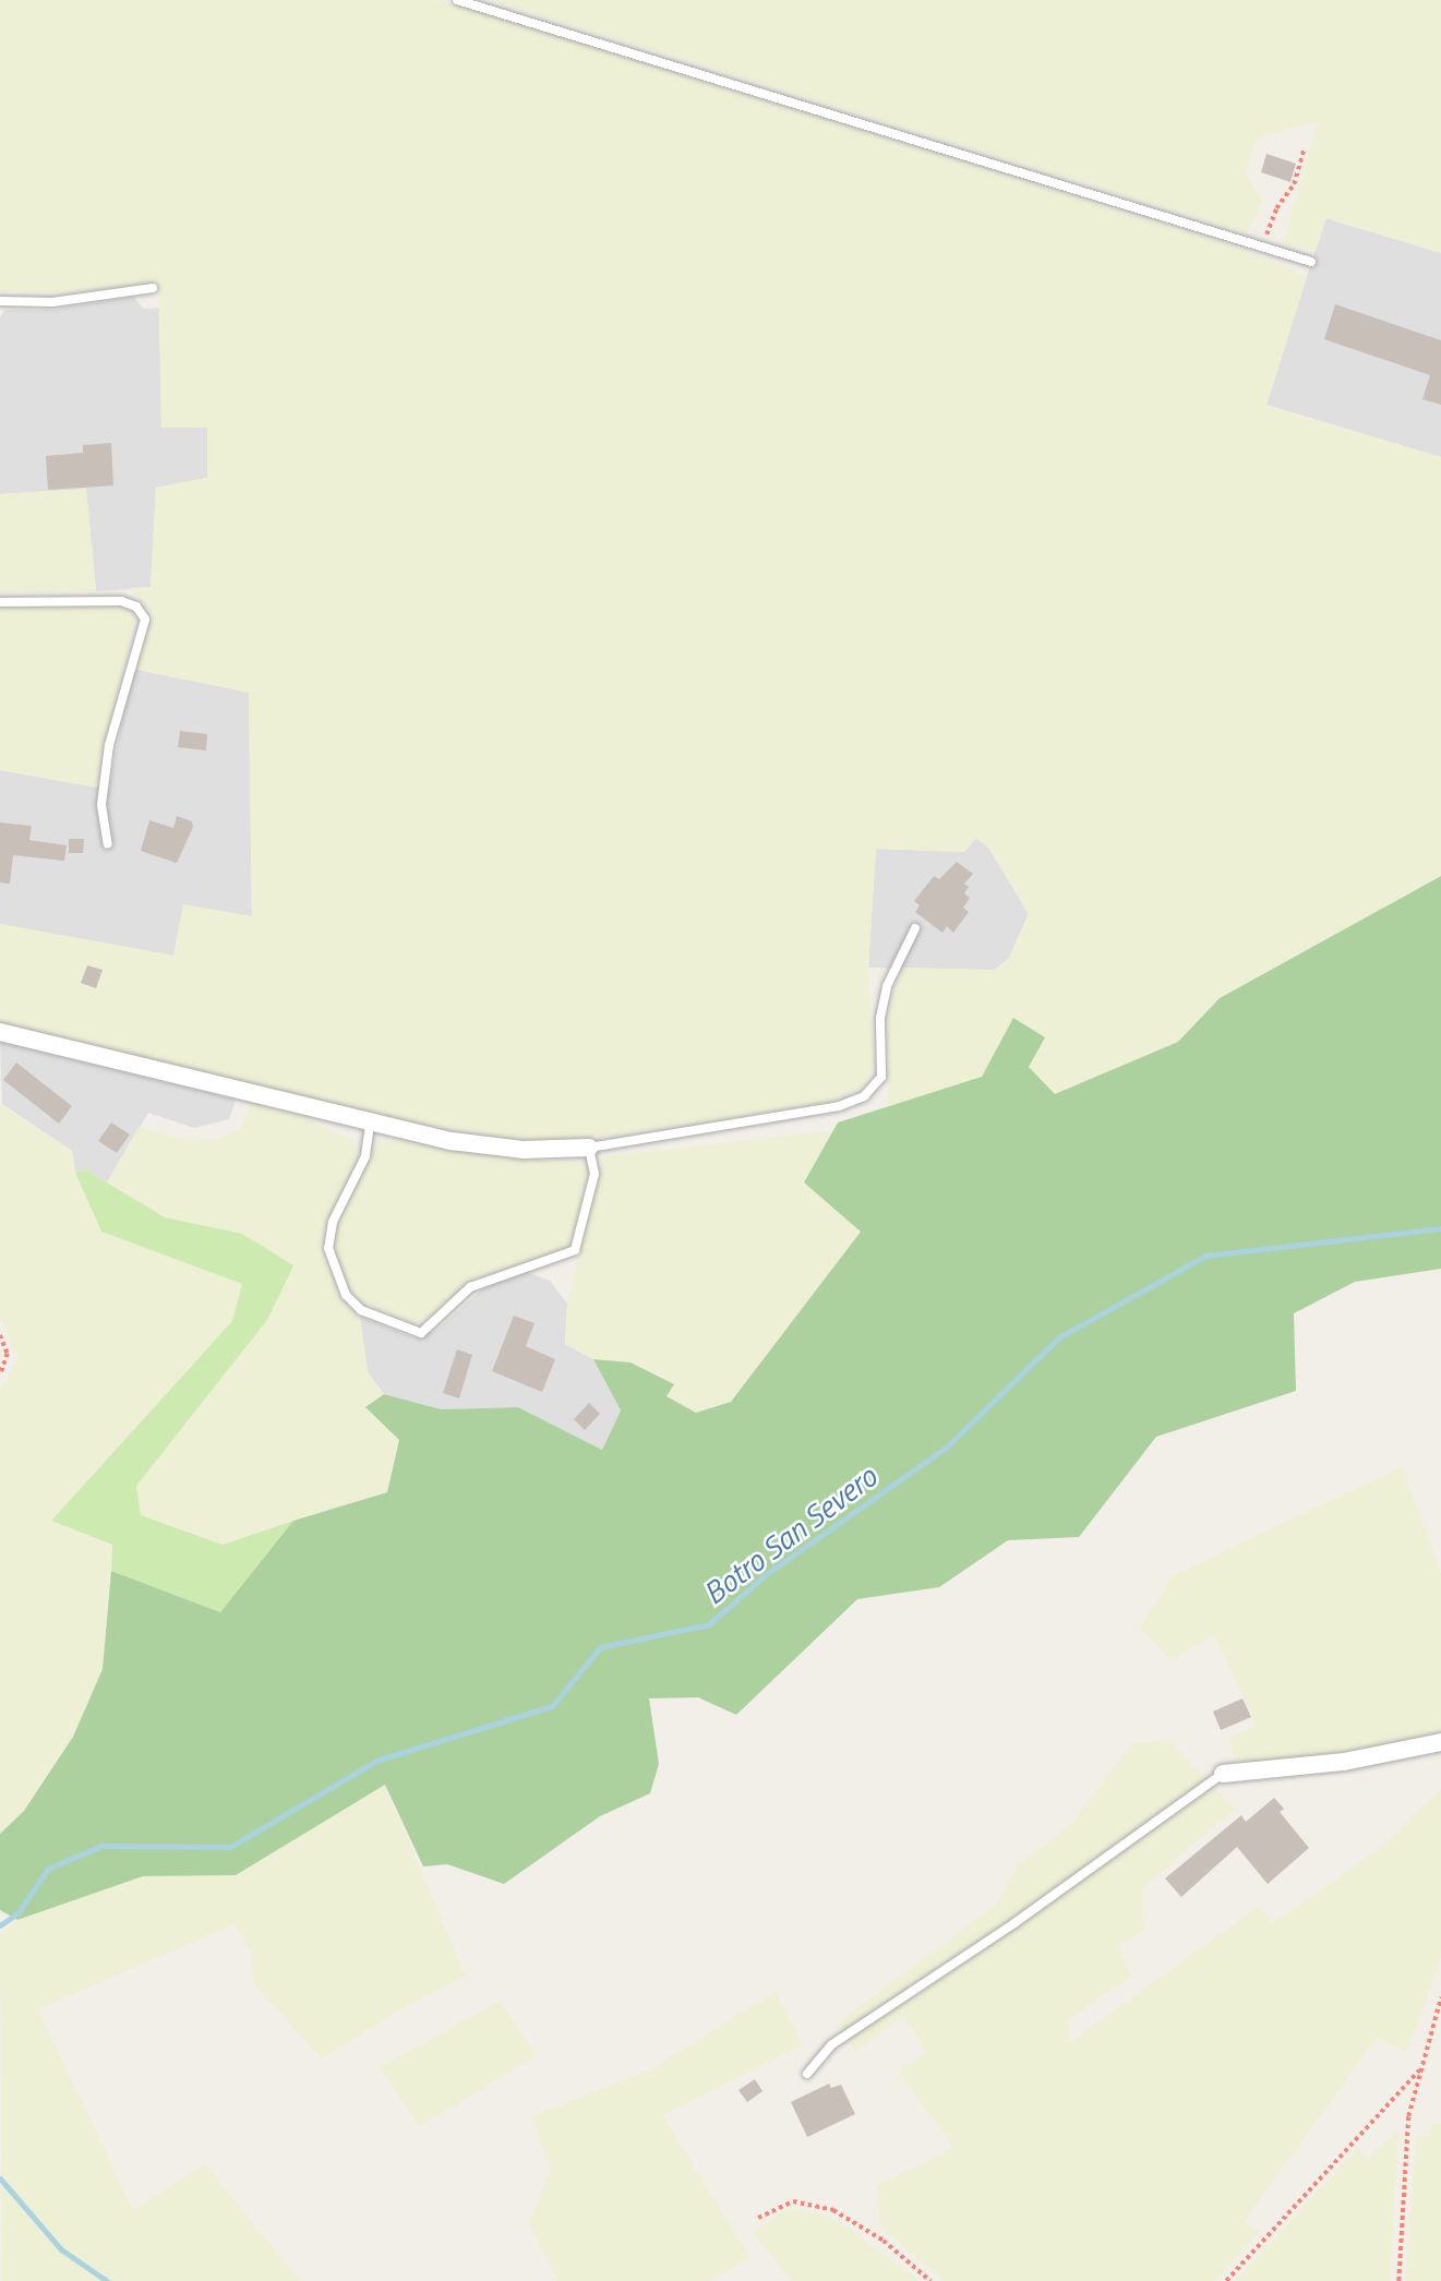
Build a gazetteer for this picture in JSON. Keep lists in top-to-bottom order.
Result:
{
  "water": ["Botro San Severo"]
}
